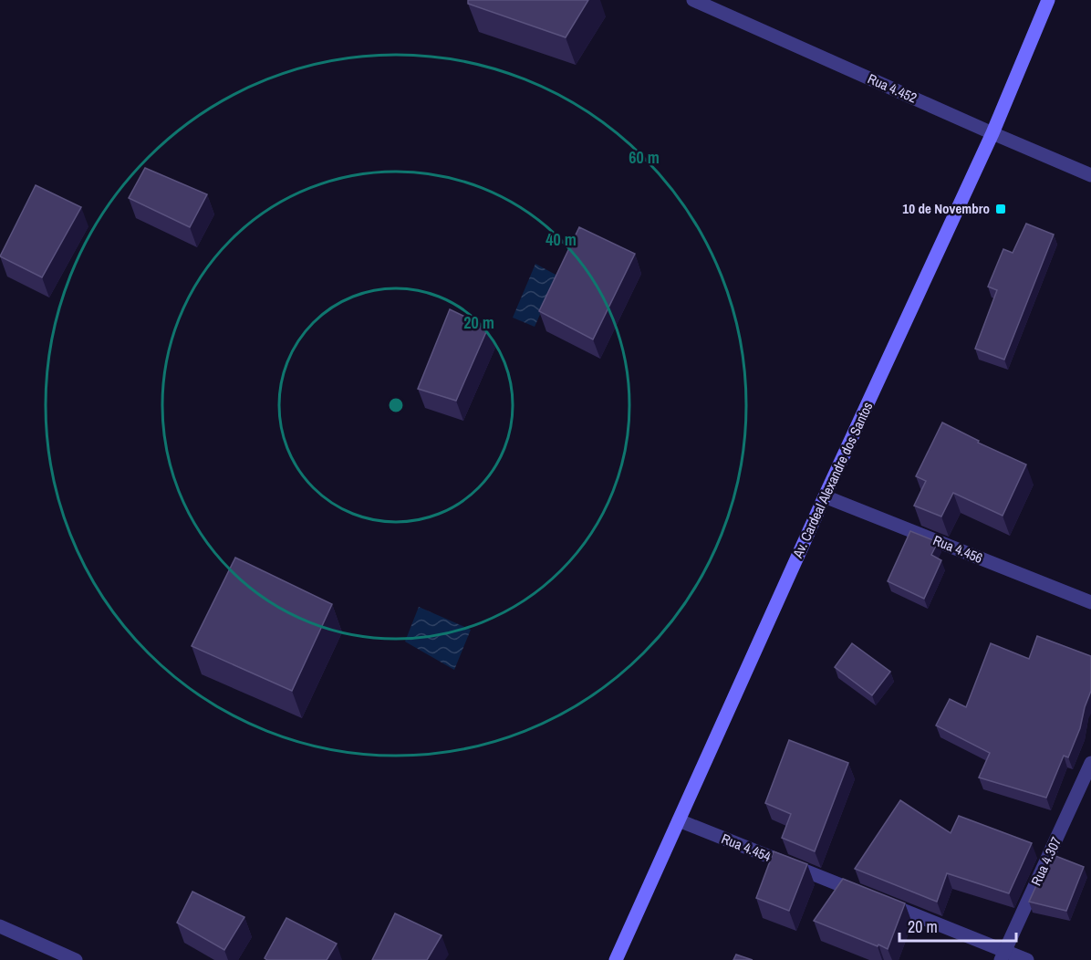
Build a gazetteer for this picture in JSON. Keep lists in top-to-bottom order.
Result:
{
  "streets": {
    "main road": ["Av. Cardeal Alexandre dos Santos"],
    "street": [
      "Rua 4.452",
      "Rua 4.456",
      "Rua 4.454",
      "Rua 4.307"
    ]
  },
  "crossings": [
    ["Rua 4.452", "Av. Cardeal Alexandre dos Santos"],
    ["Av. Cardeal Alexandre dos Santos", "Rua 4.456"],
    ["Av. Cardeal Alexandre dos Santos", "Rua 4.454"],
    ["Rua 4.454", "Rua 4.307"]
  ],
  "places": {
    "transit": ["10 de Novembro"]
  },
  "scale_bar": "20 m",
  "rings": ["60 m", "40 m", "20 m"]
}
